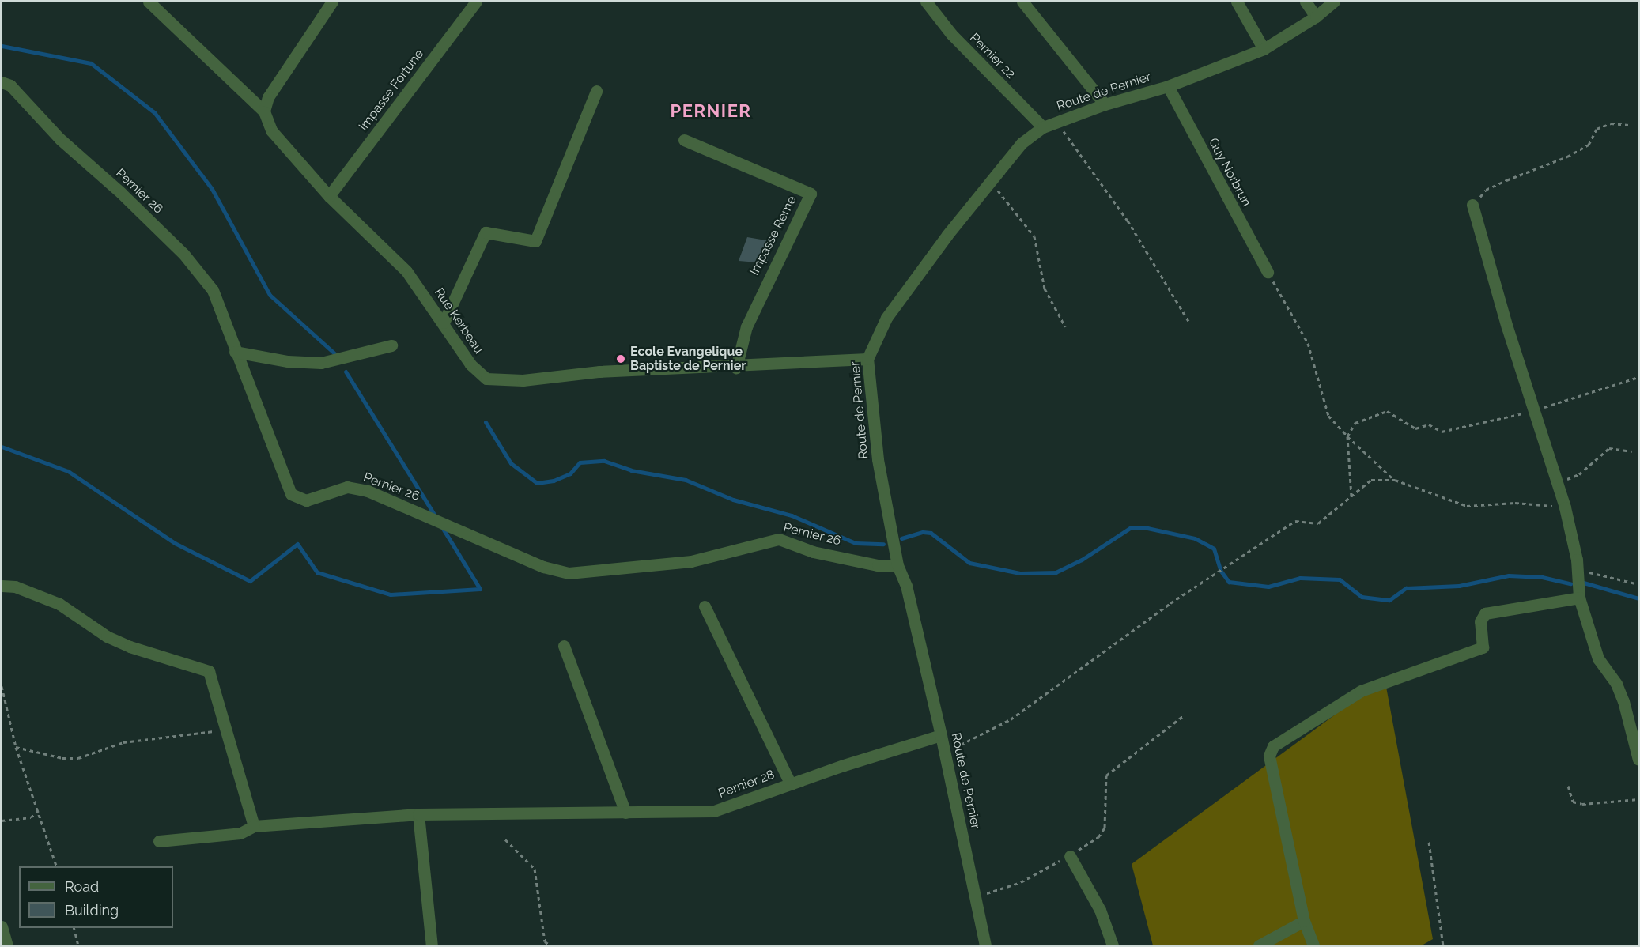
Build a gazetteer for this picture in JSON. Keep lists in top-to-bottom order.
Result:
{
  "streets": {
    "street": [
      "Pernier 22",
      "Impasse Fortune",
      "Route de Pernier",
      "Guy Norbrun",
      "Pernier 26",
      "Impasse Reme",
      "Rue Kerbeau",
      "Pernier 28"
    ]
  },
  "crossings": [
    ["Pernier 22", "Route de Pernier"],
    ["Impasse Fortune", "Rue Kerbeau"],
    ["Route de Pernier", "Guy Norbrun"],
    ["Route de Pernier", "Pernier 26"],
    ["Route de Pernier", "Rue Kerbeau"],
    ["Route de Pernier", "Pernier 28"],
    ["Impasse Reme", "Rue Kerbeau"]
  ],
  "districts": ["PERNIER"],
  "places": ["Ecole Evangelique Baptiste de Pernier"],
  "legend": ["Road", "Building"]
}
